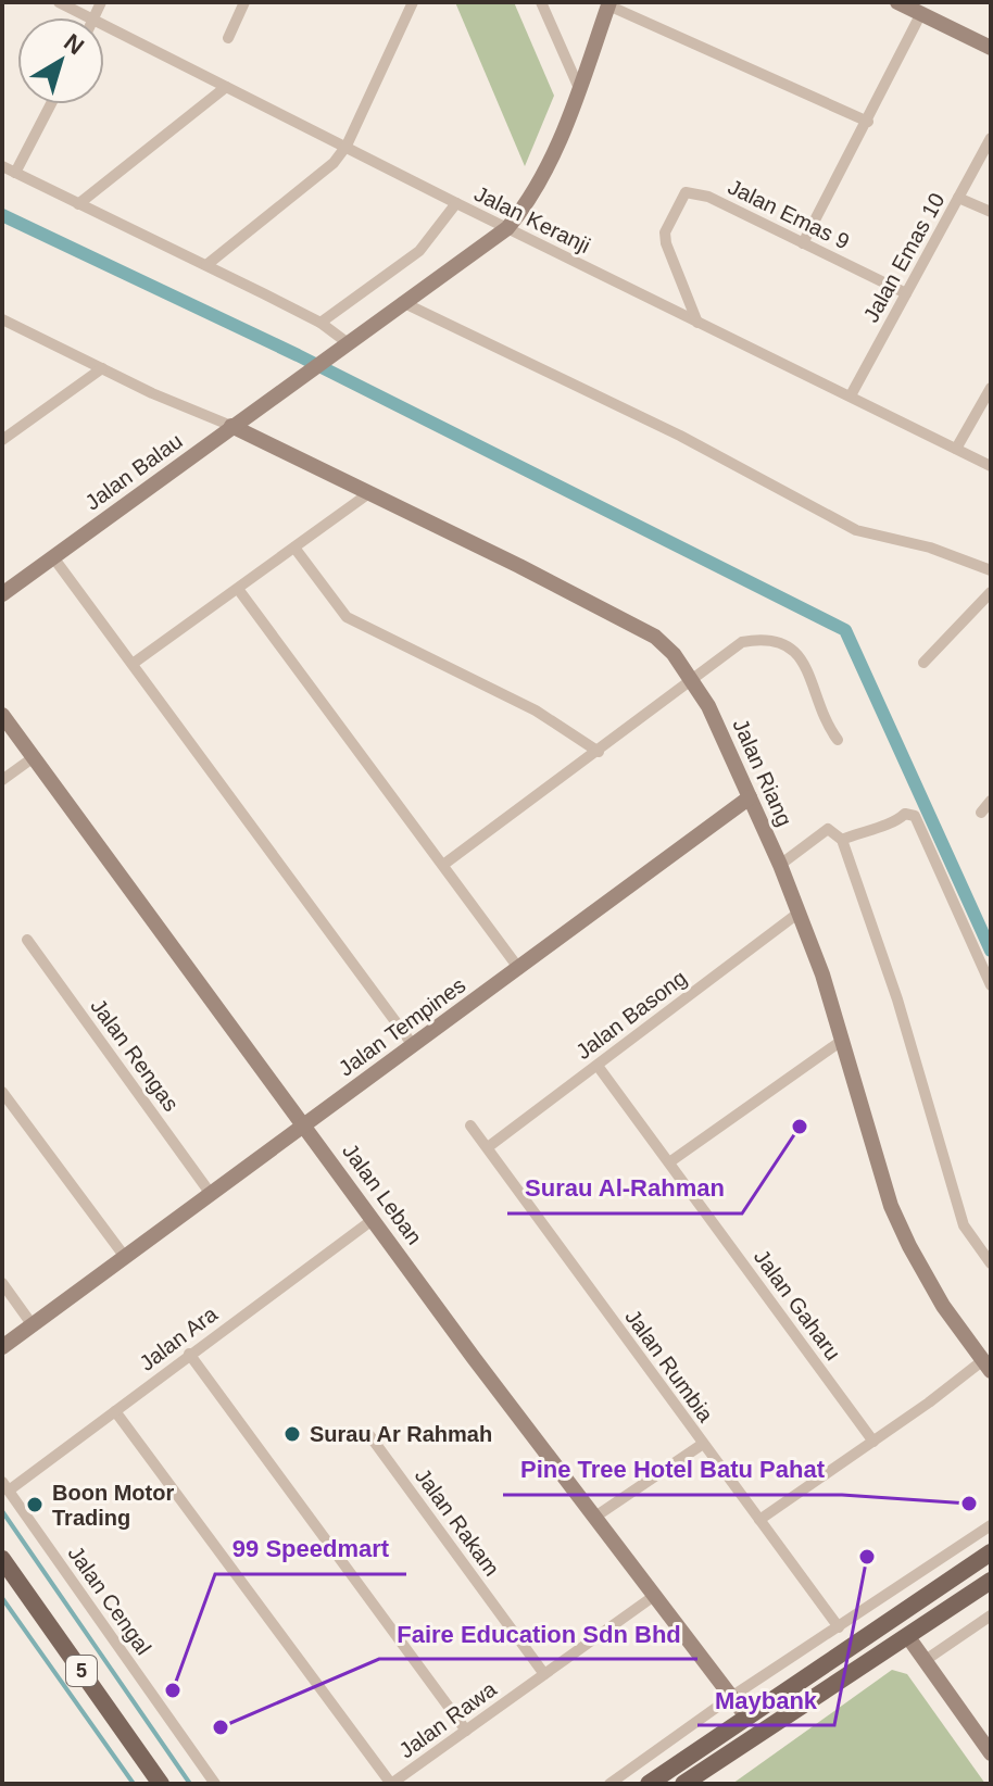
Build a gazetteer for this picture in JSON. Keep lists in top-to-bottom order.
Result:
{
  "streets": {
    "main road": ["5"],
    "street": [
      "Jalan Emas 9",
      "Jalan Keranji",
      "Jalan Emas 10",
      "Jalan Balau",
      "Jalan Riang",
      "Jalan Basong",
      "Jalan Tempines",
      "Jalan Rengas",
      "Jalan Leban",
      "Jalan Gaharu",
      "Jalan Ara",
      "Jalan Rumbia",
      "Jalan Rakam",
      "Jalan Cengal",
      "Jalan Rawa"
    ]
  },
  "crossings": [
    ["Jalan Emas 9", "Jalan Keranji"],
    ["Jalan Emas 9", "Jalan Emas 10"],
    ["Jalan Keranji", "Jalan Emas 10"],
    ["Jalan Keranji", "Jalan Balau"],
    ["Jalan Balau", "Jalan Riang"],
    ["Jalan Riang", "Jalan Basong"],
    ["Jalan Riang", "Jalan Tempines"],
    ["Jalan Basong", "Jalan Gaharu"],
    ["Jalan Basong", "Jalan Rumbia"],
    ["Jalan Tempines", "Jalan Rengas"],
    ["Jalan Tempines", "Jalan Leban"],
    ["Jalan Leban", "Jalan Ara"],
    ["Jalan Leban", "Jalan Rawa"],
    ["Jalan Ara", "Jalan Cengal"],
    ["Jalan Rakam", "Jalan Rawa"]
  ],
  "places": [
    "Surau Al-Rahman",
    "Surau Ar Rahmah",
    "Pine Tree Hotel Batu Pahat",
    "Boon Motor Trading",
    "Maybank",
    "99 Speedmart",
    "Faire Education Sdn Bhd"
  ],
  "north": "top right"
}
